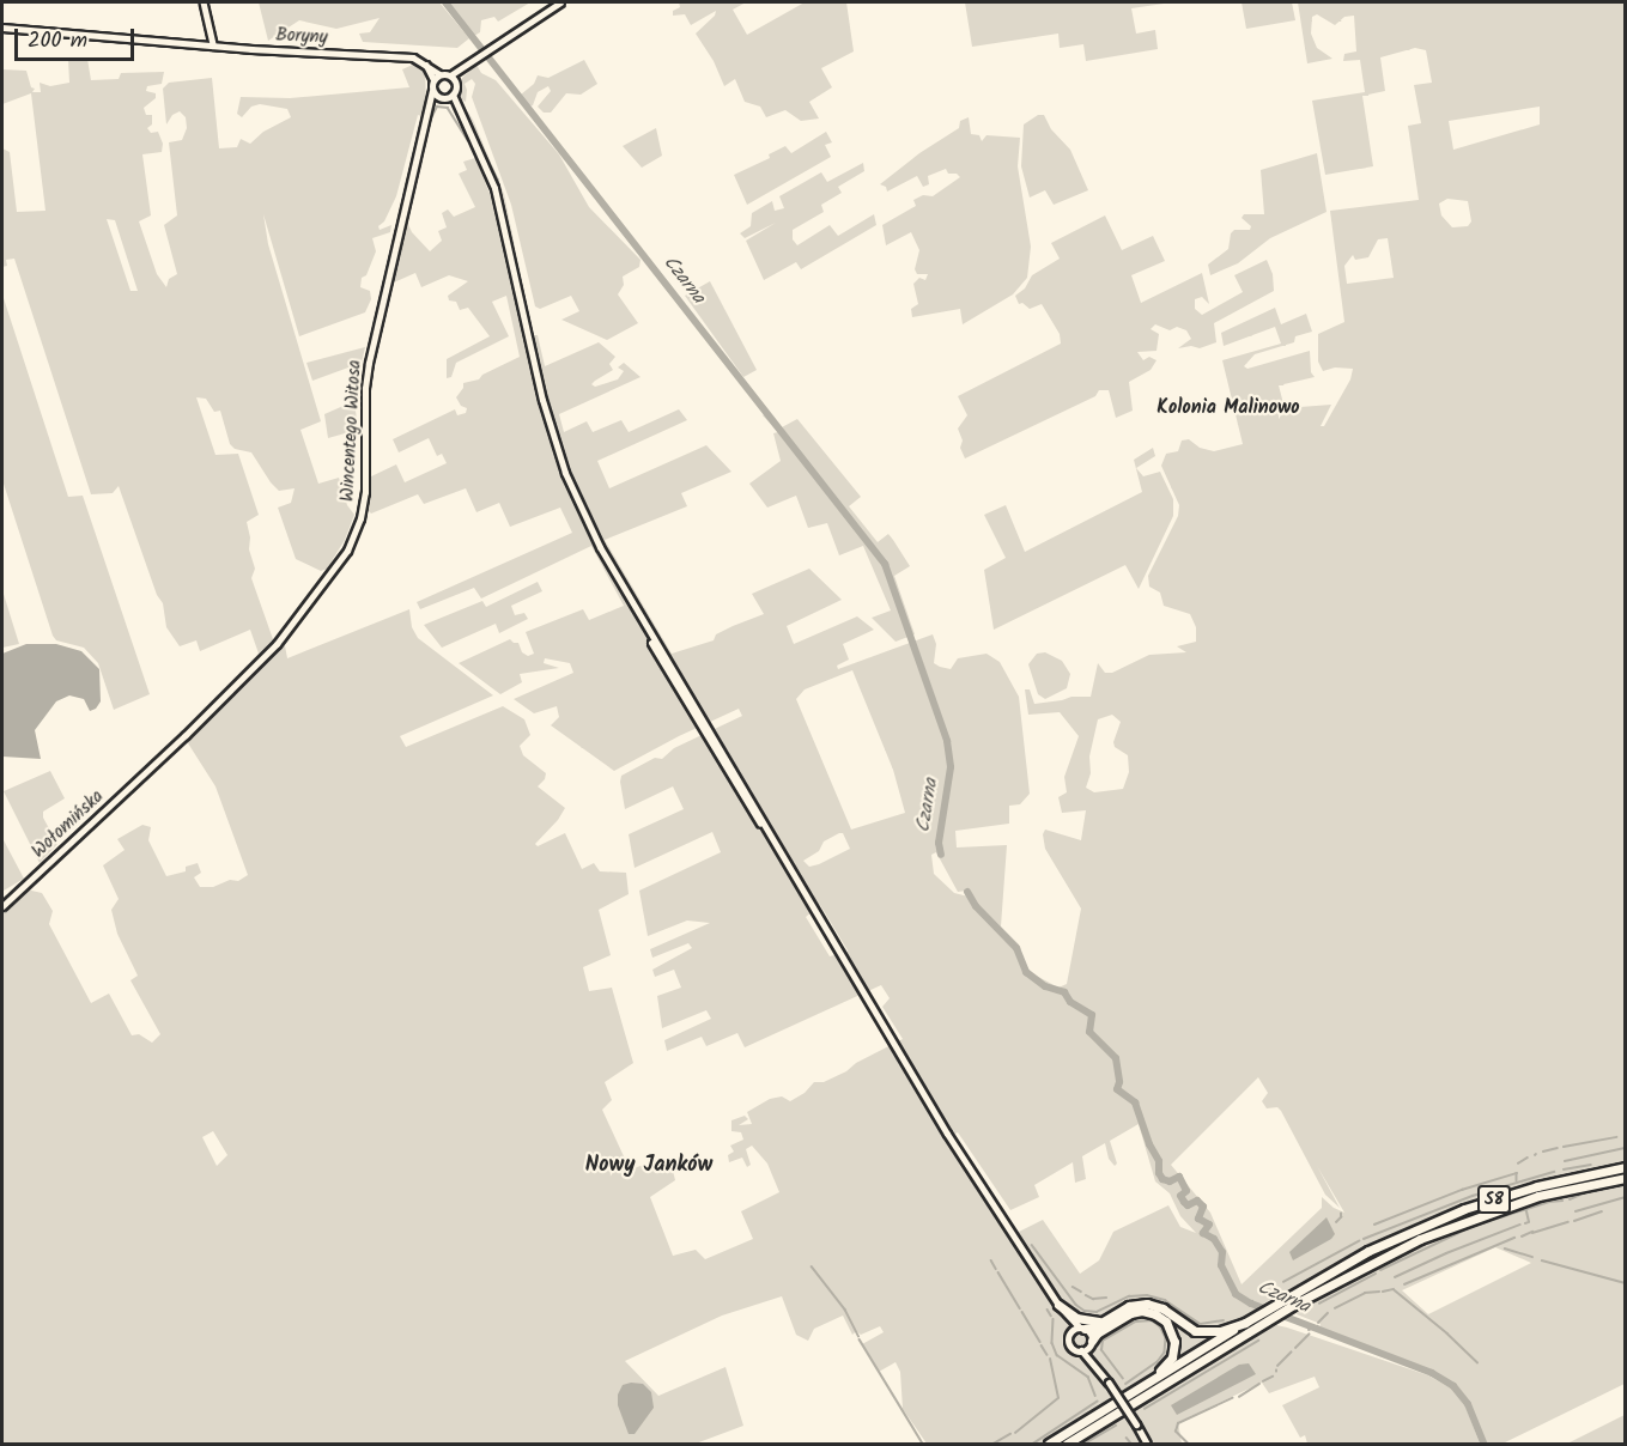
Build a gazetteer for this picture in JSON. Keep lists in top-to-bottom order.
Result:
{
  "streets": {
    "highway": ["S8"],
    "main road": ["Wincentego Witosa", "Wołomińska"],
    "street": ["Boryny"]
  },
  "crossings": [
    ["Boryny", "Wincentego Witosa"],
    ["Wincentego Witosa", "Wołomińska"]
  ],
  "districts": ["Kolonia Malinowo", "Nowy Janków"],
  "water": ["Czarna"],
  "scale_bar": "200 m"
}
